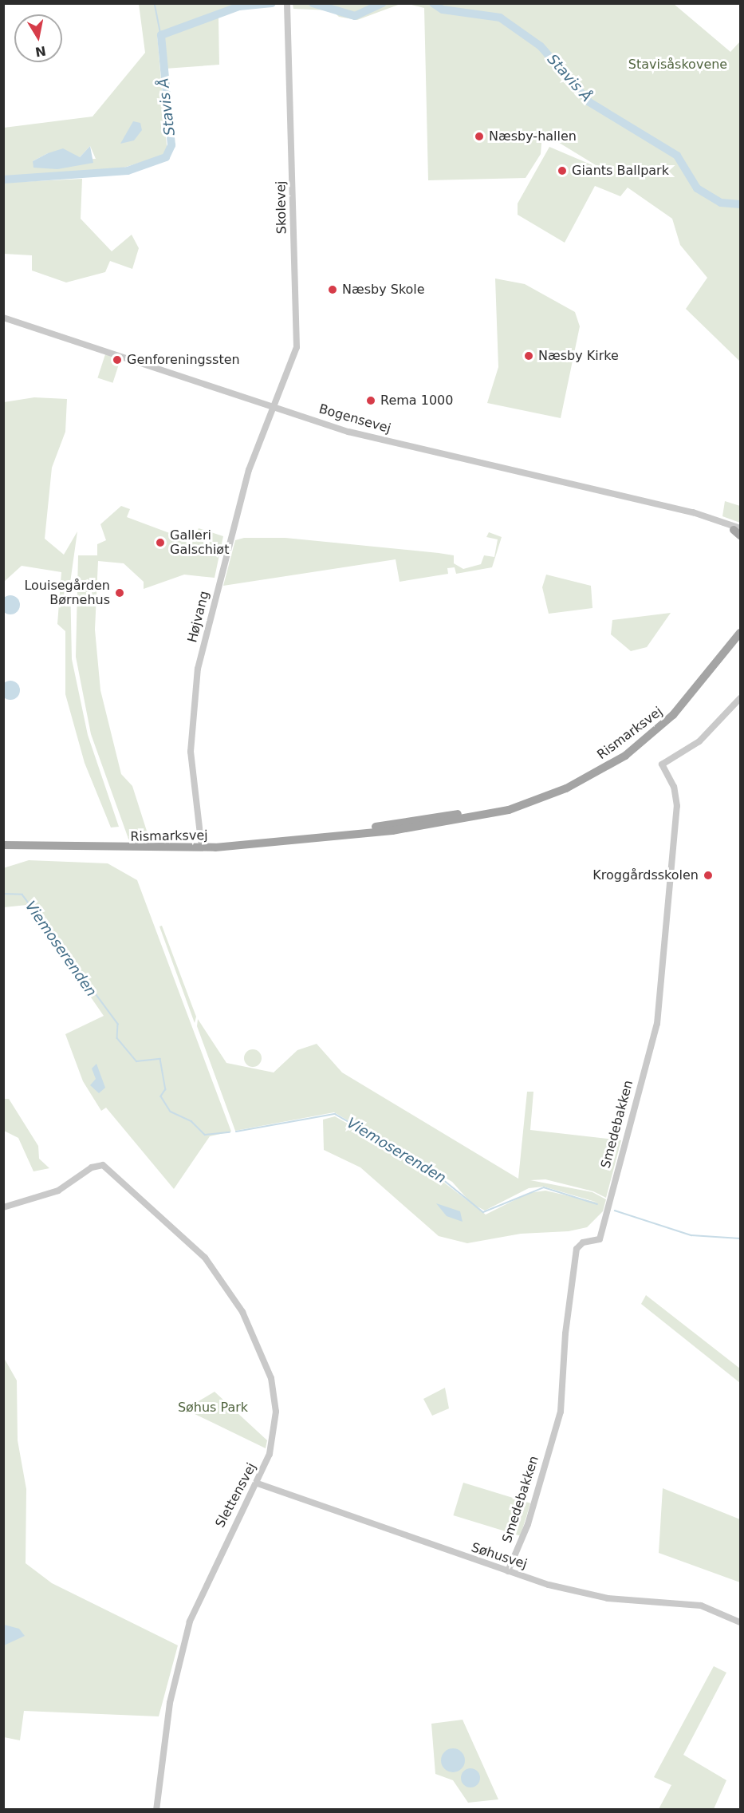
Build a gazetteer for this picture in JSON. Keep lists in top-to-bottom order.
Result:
{
  "streets": {
    "main road": ["Rismarksvej"],
    "street": [
      "Skolevej",
      "Bogensevej",
      "Højvang",
      "Smedebakken",
      "Slettensvej",
      "Søhusvej"
    ]
  },
  "crossings": [
    ["Skolevej", "Bogensevej"],
    ["Skolevej", "Højvang"],
    ["Bogensevej", "Højvang"],
    ["Smedebakken", "Søhusvej"],
    ["Slettensvej", "Søhusvej"]
  ],
  "water": ["Stavis Å", "Viemoserenden"],
  "parks": ["Stavisåskovene", "Søhus Park"],
  "places": [
    "Næsby-hallen",
    "Giants Ballpark",
    "Næsby Skole",
    "Næsby Kirke",
    "Genforeningssten",
    "Rema 1000",
    "Galleri Galschiøt",
    "Louisegården Børnehus",
    "Kroggårdsskolen"
  ],
  "north": "bottom"
}
